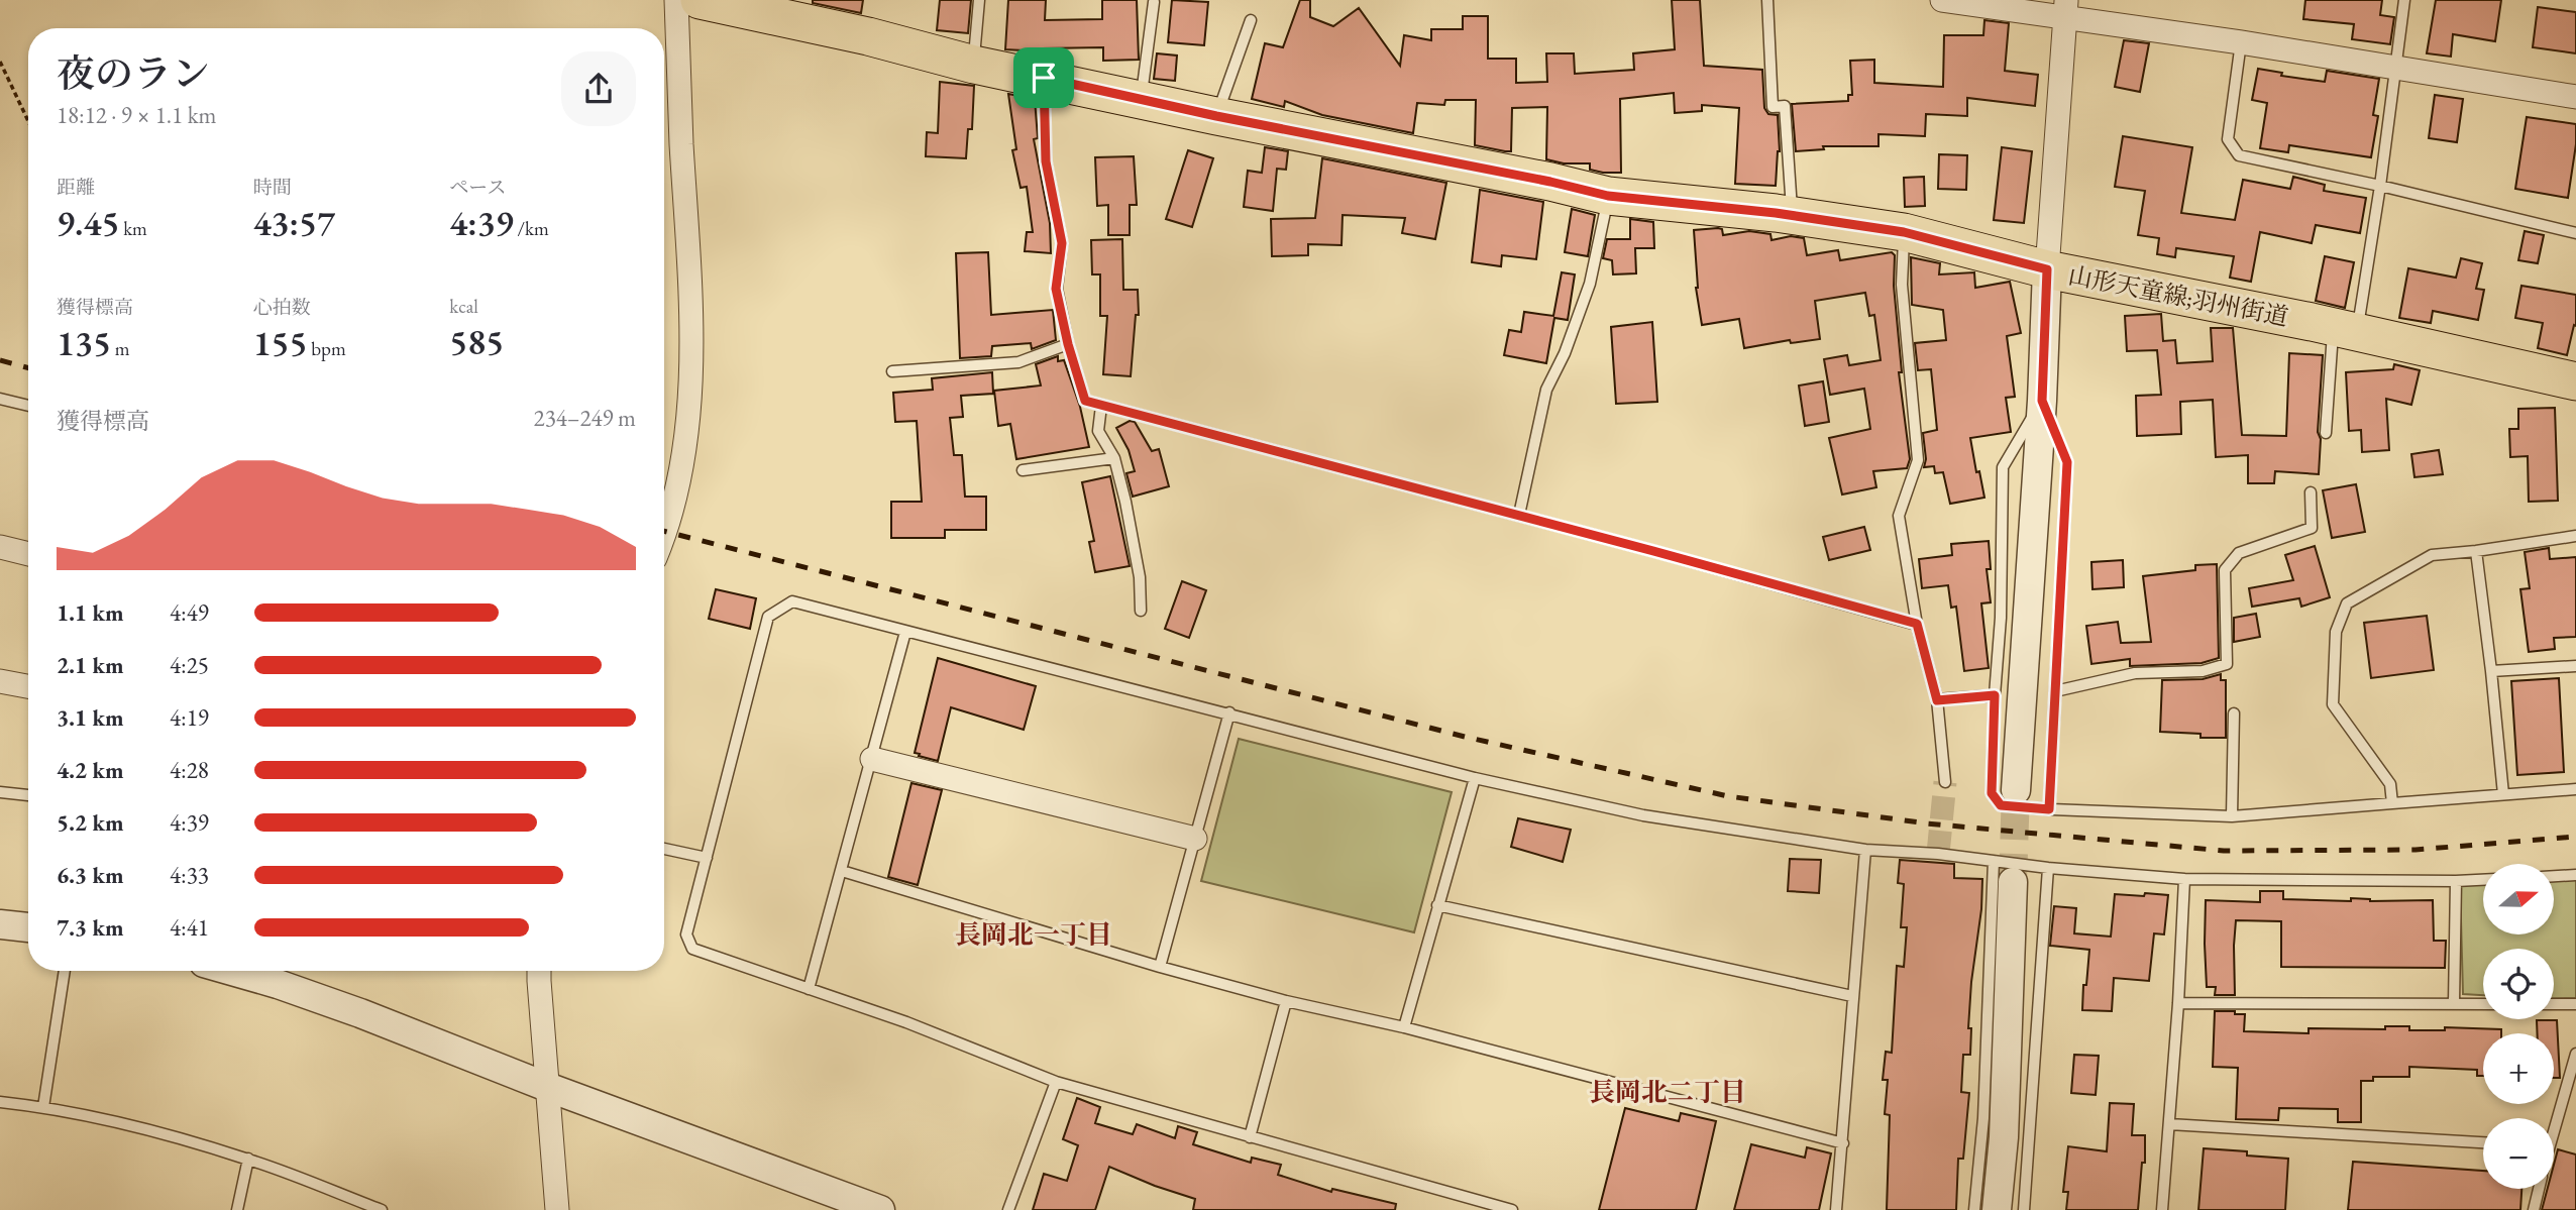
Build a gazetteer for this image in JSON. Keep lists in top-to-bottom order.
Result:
{
  "streets": {
    "main road": ["山形天童線;羽州街道"]
  },
  "districts": ["長岡北一丁目", "長岡北二丁目"],
  "north": "right",
  "page": {
    "heading": ["夜のラン", "18:12 · 9 × 1.1 km"],
    "stats": [
      ["距離", "9.45 km"],
      ["時間", "43:57"],
      ["ペース", "4:39 /km"],
      ["獲得標高", "135 m"],
      ["心拍数", "155 bpm"],
      ["kcal", "585"]
    ],
    "chart": ["獲得標高", "234–249 m"],
    "list": [
      {
        "name": "1.1 km",
        "note": "4:49"
      },
      {
        "name": "2.1 km",
        "note": "4:25"
      },
      {
        "name": "3.1 km",
        "note": "4:19"
      },
      {
        "name": "4.2 km",
        "note": "4:28"
      },
      {
        "name": "5.2 km",
        "note": "4:39"
      },
      {
        "name": "6.3 km",
        "note": "4:33"
      },
      {
        "name": "7.3 km",
        "note": "4:41"
      }
    ],
    "map_buttons": ["+", "−"]
  }
}
